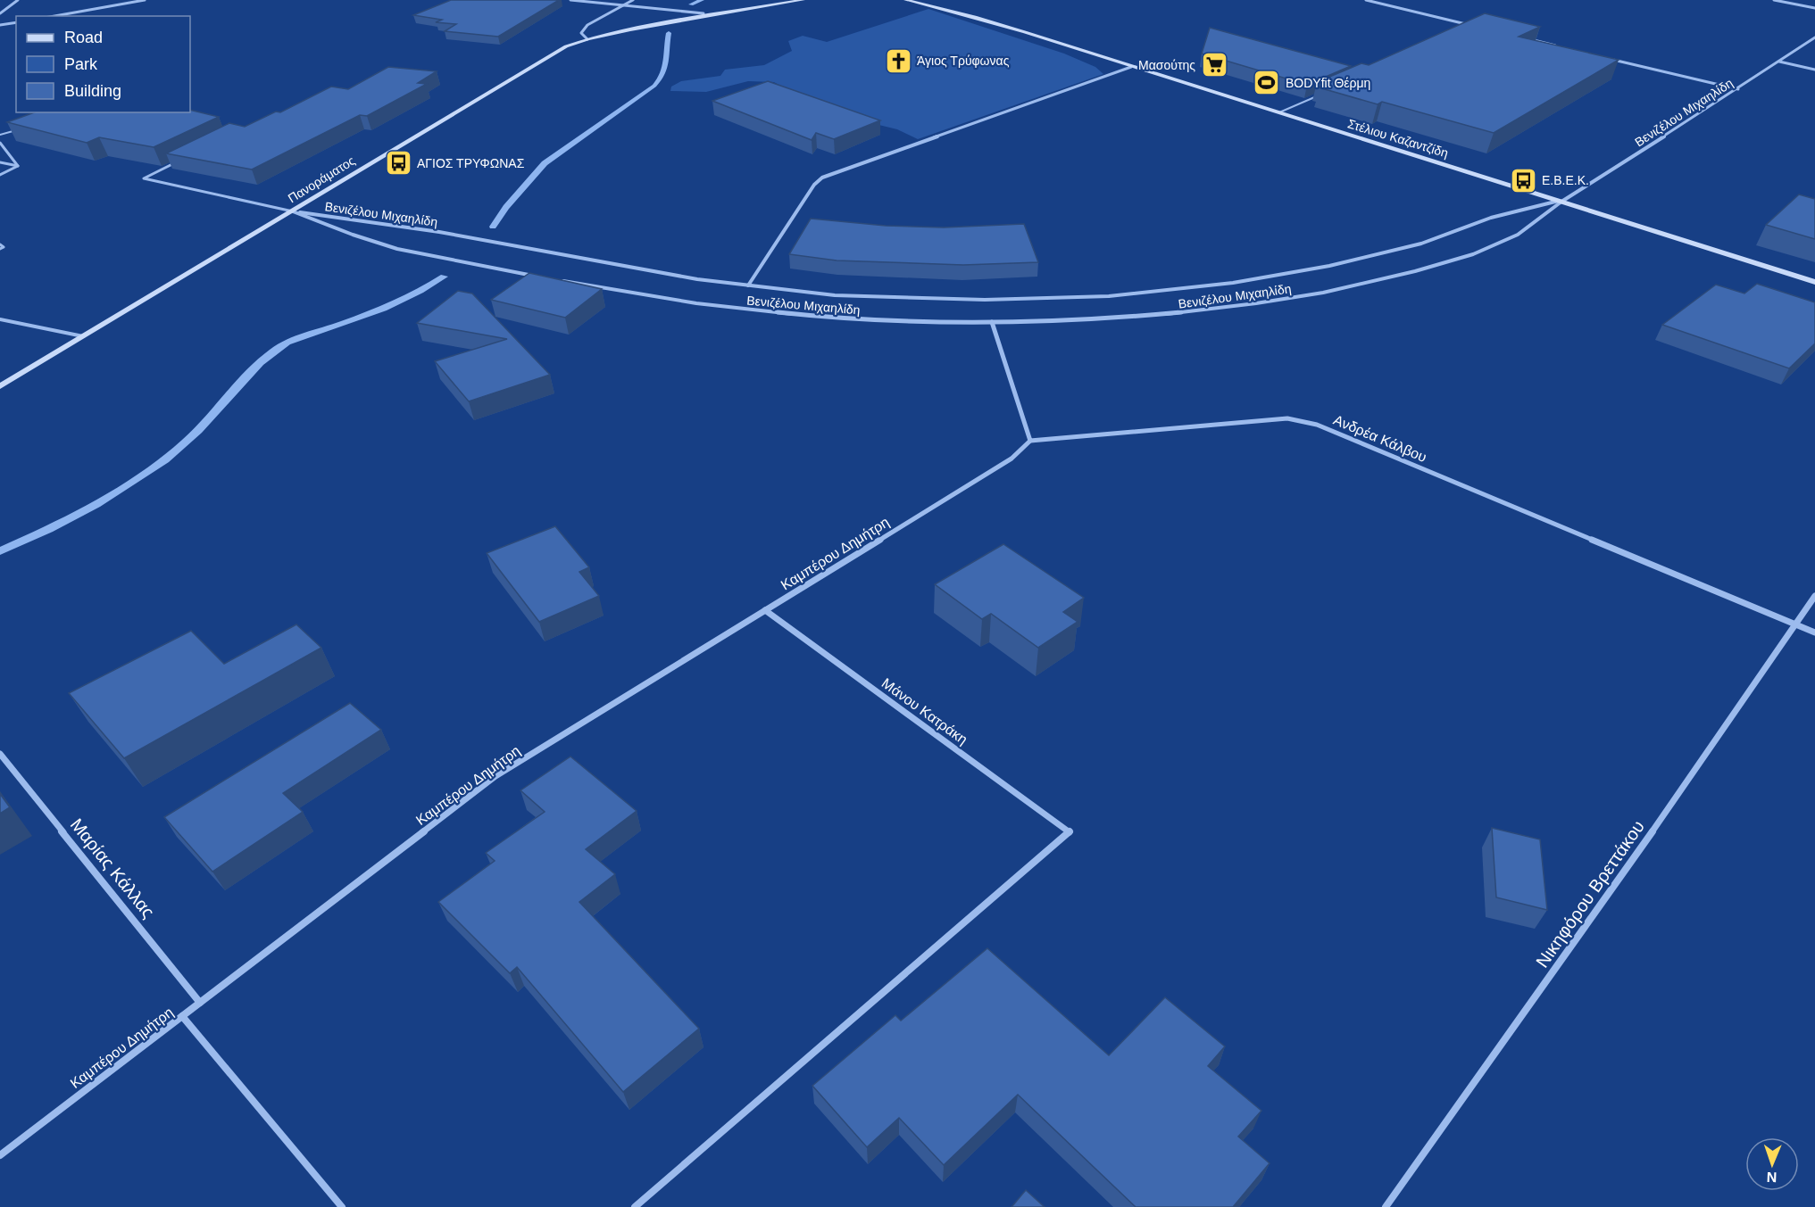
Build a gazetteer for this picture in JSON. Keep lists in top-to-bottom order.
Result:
{
  "streets": {
    "main road": ["Στέλιου Καζαντζίδη", "Πανοράματος"],
    "street": [
      "Βενιζέλου Μιχαηλίδη",
      "Ανδρέα Κάλβου",
      "Καμπέρου Δημήτρη",
      "Μάνου Κατράκη",
      "Μαρίας Κάλλας",
      "Νικηφόρου Βρεττάκου"
    ]
  },
  "crossings": [
    ["Βενιζέλου Μιχαηλίδη", "Στέλιου Καζαντζίδη"],
    ["Βενιζέλου Μιχαηλίδη", "Πανοράματος"],
    ["Ανδρέα Κάλβου", "Καμπέρου Δημήτρη"],
    ["Ανδρέα Κάλβου", "Νικηφόρου Βρεττάκου"],
    ["Καμπέρου Δημήτρη", "Μάνου Κατράκη"],
    ["Καμπέρου Δημήτρη", "Μαρίας Κάλλας"]
  ],
  "places": {
    "church": ["Άγιος Τρύφωνας"],
    "supermarket": ["Μασούτης"],
    "sports": ["BODYfit Θέρμη"],
    "bus stop": ["ΑΓΙΟΣ ΤΡΥΦΩΝΑΣ", "Ε.Β.Ε.Κ."]
  },
  "legend": ["Road", "Park", "Building"],
  "north": "bottom"
}
